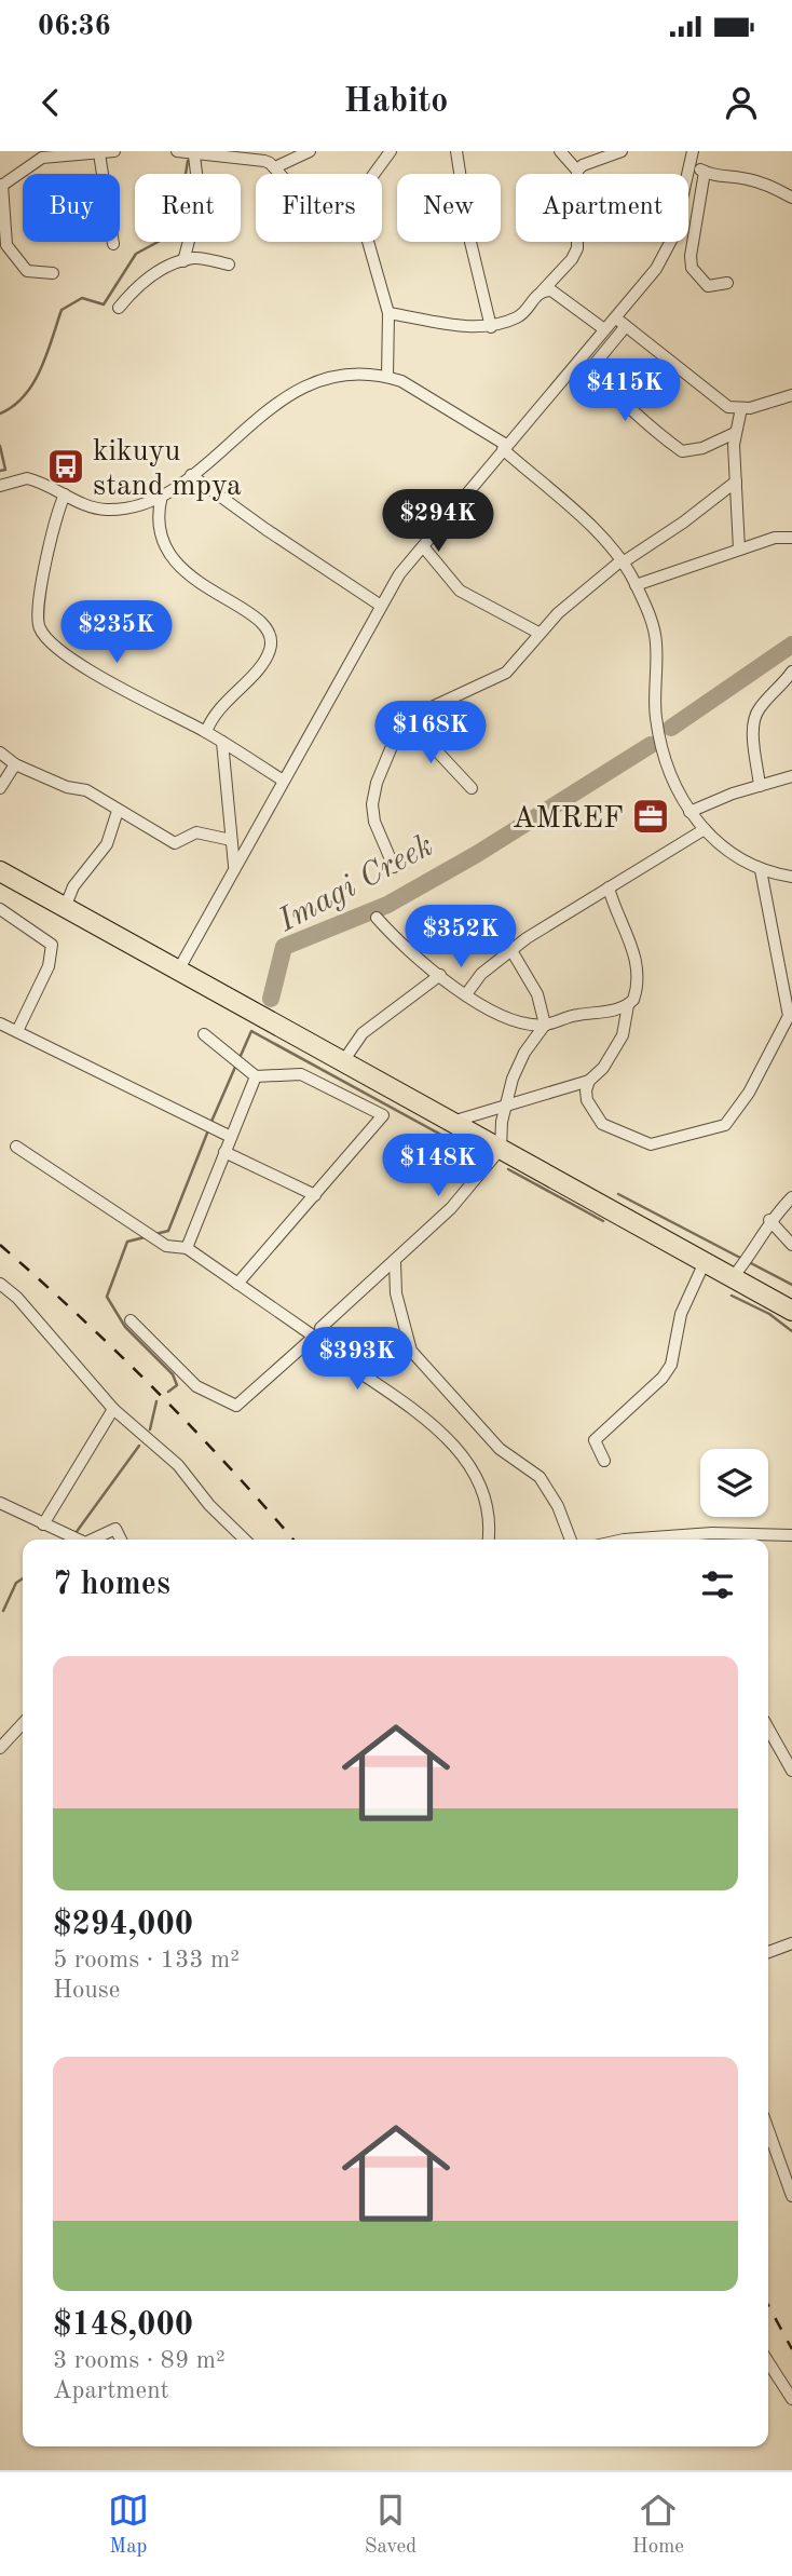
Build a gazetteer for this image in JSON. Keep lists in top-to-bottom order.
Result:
{
  "water": ["Imagi Creek"],
  "places": {
    "bus stop": ["kikuyu stand mpya"],
    "office": ["AMREF"]
  },
  "page": {
    "status": "06:36",
    "header": "Habito",
    "chip": [
      "Buy",
      "Rent",
      "Filters",
      "New",
      "Apartment"
    ],
    "price": [
      "$415K",
      "$294K",
      "$235K",
      "$168K",
      "$352K",
      "$148K",
      "$393K"
    ],
    "heading": "7 homes",
    "list": [
      {
        "name": "$294,000",
        "note": "5 rooms · 133 m² · House"
      },
      {
        "name": "$148,000",
        "note": "3 rooms · 89 m² · Apartment"
      }
    ],
    "tabs": ["Map", "Saved", "Home"]
  }
}
